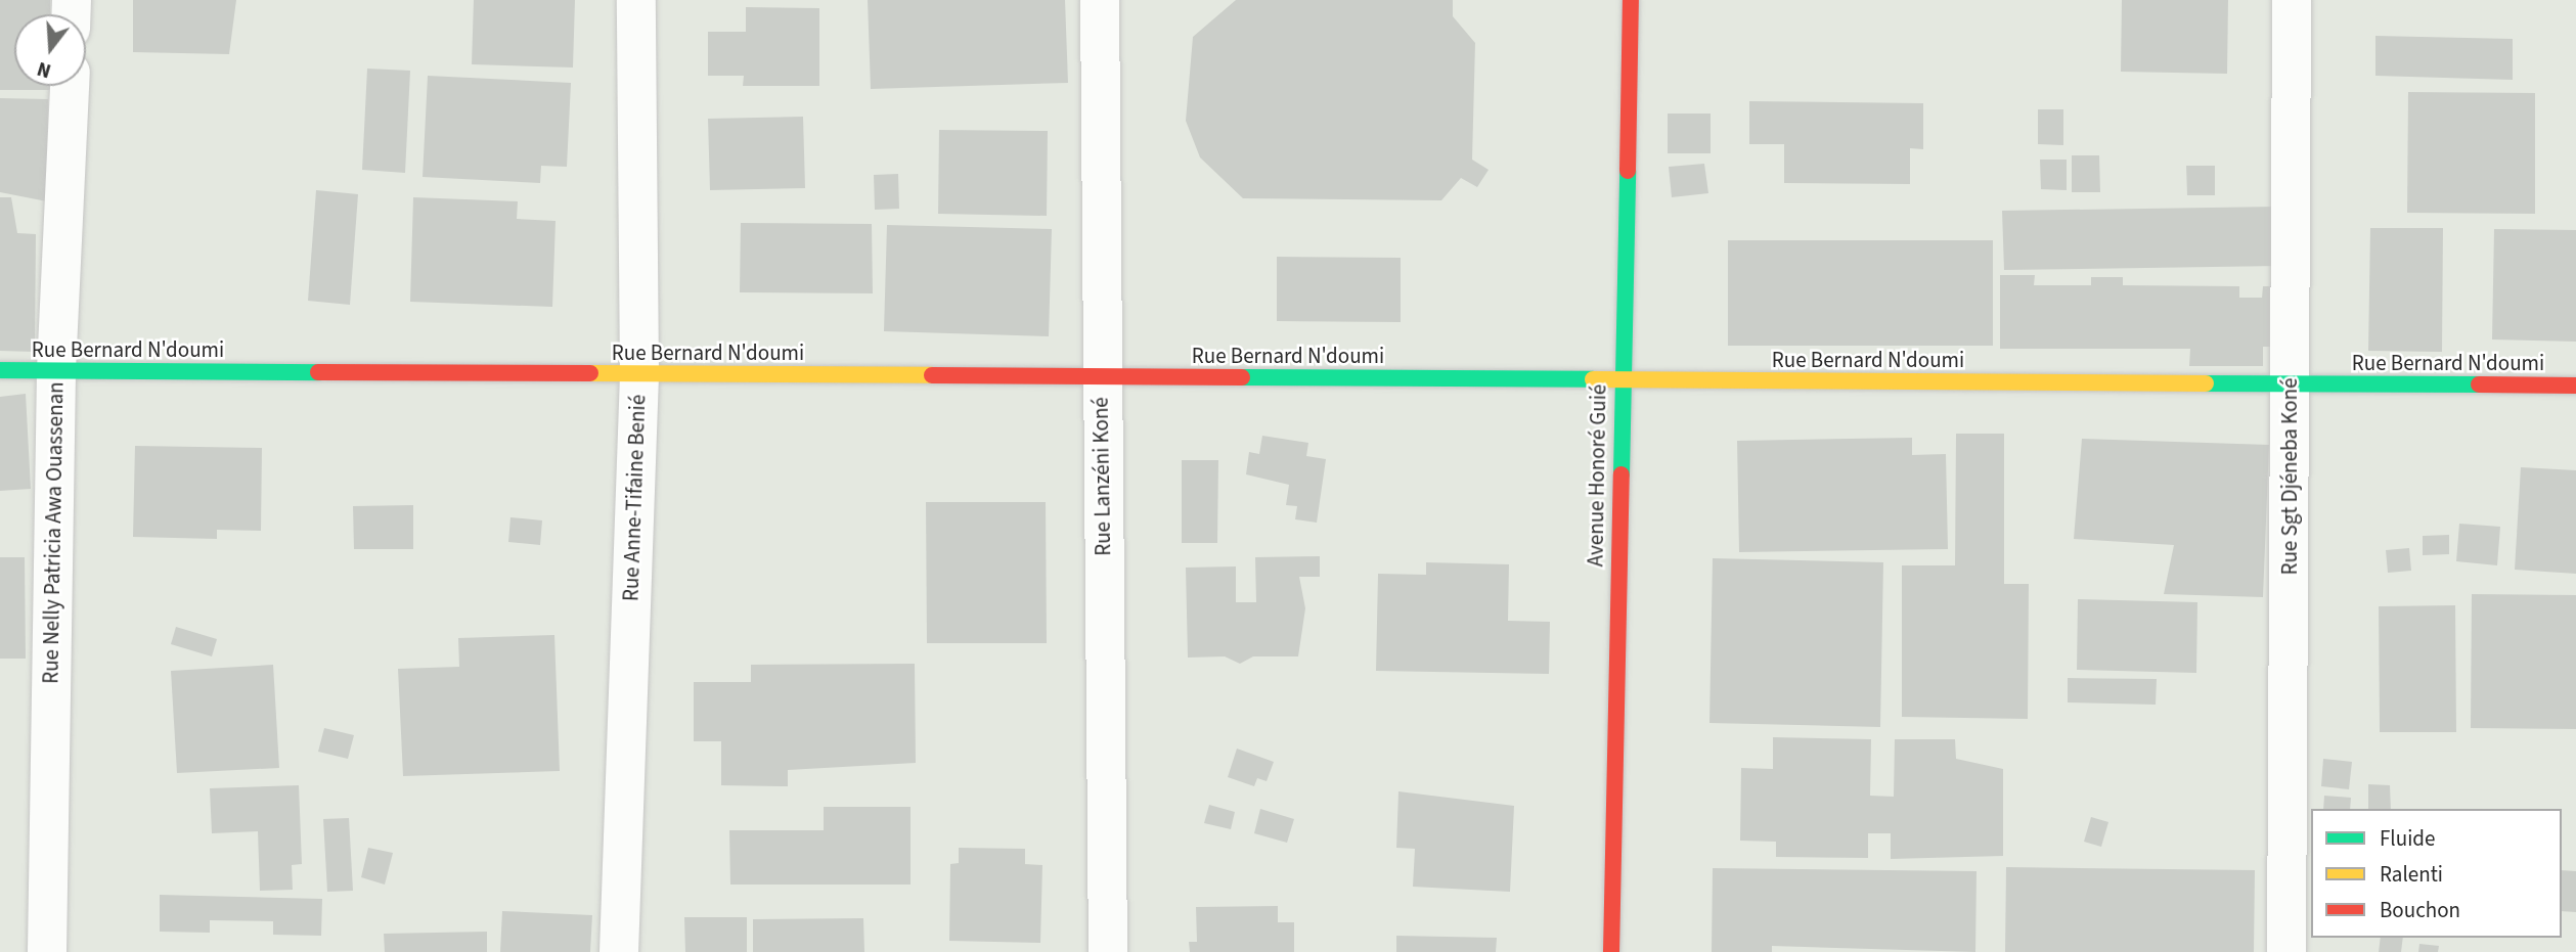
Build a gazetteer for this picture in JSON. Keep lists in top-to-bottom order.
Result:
{
  "streets": {
    "street": [
      "Rue Bernard N'doumi",
      "Avenue Honoré Guié",
      "Rue Lanzéni Koné",
      "Rue Sgt Djéneba Koné",
      "Rue Anne-Tifaine Benié",
      "Rue Nelly Patricia Awa Ouassenan"
    ]
  },
  "crossings": [
    ["Rue Bernard N'doumi", "Avenue Honoré Guié"],
    ["Rue Bernard N'doumi", "Rue Lanzéni Koné"],
    ["Rue Bernard N'doumi", "Rue Sgt Djéneba Koné"],
    ["Rue Bernard N'doumi", "Rue Anne-Tifaine Benié"],
    ["Rue Bernard N'doumi", "Rue Nelly Patricia Awa Ouassenan"]
  ],
  "legend": ["Fluide", "Ralenti", "Bouchon"],
  "north": "bottom"
}
